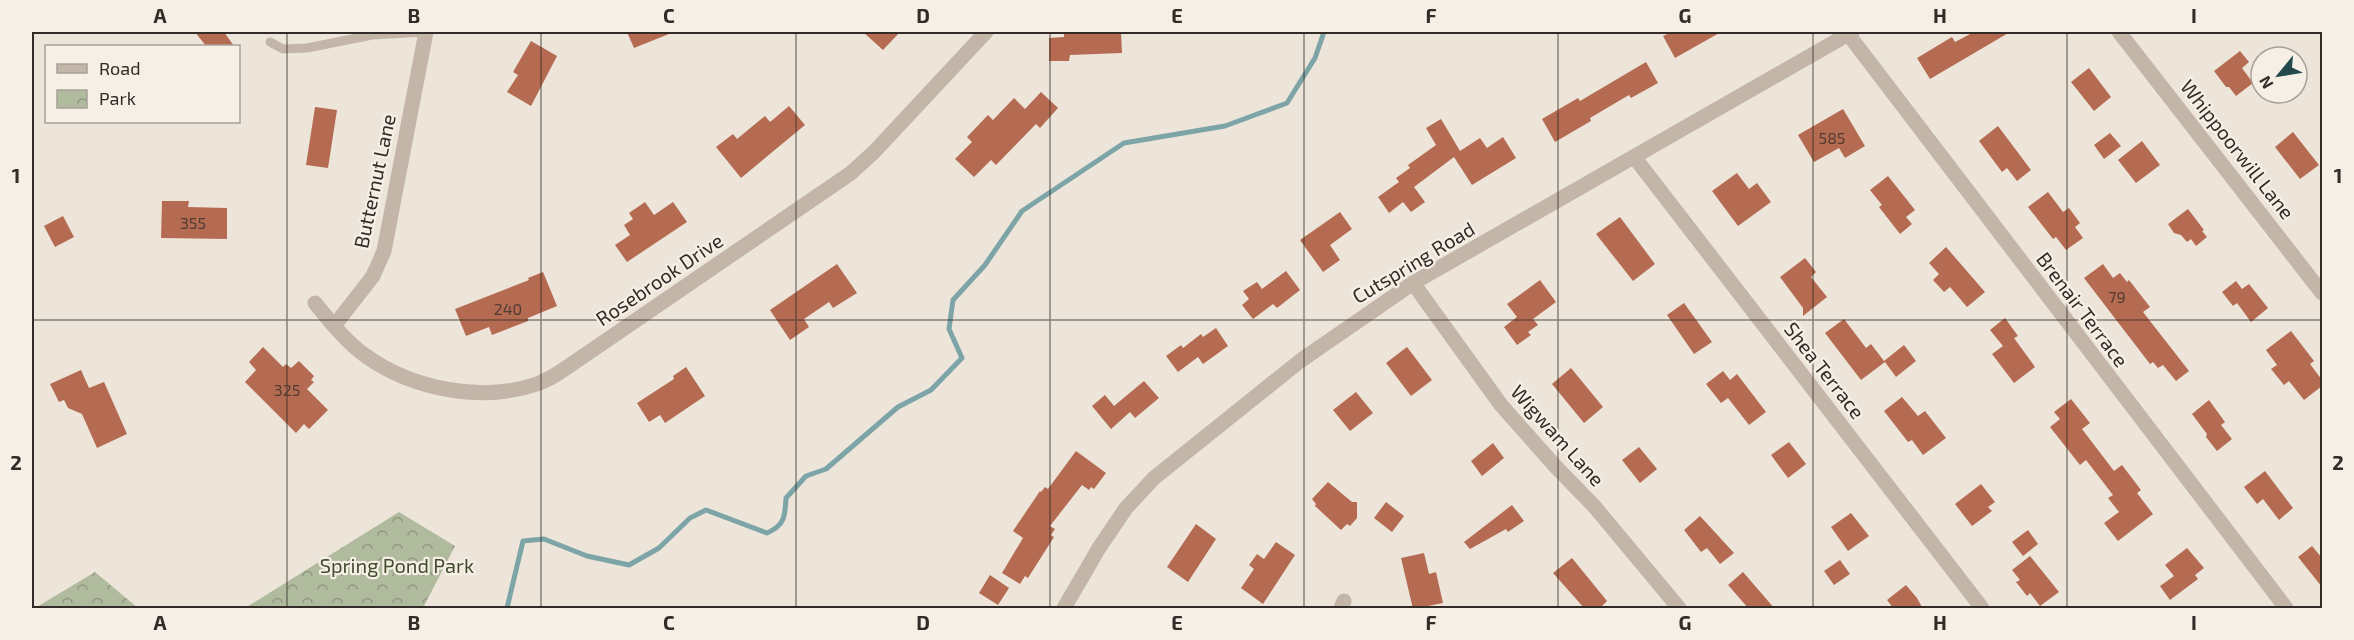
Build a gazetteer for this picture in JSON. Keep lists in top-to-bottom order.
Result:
{
  "streets": {
    "street": [
      "Whippoorwill Lane",
      "Butternut Lane",
      "Cutspring Road",
      "Rosebrook Drive",
      "Brenair Terrace",
      "Shea Terrace",
      "Wigwam Lane"
    ]
  },
  "crossings": [
    ["Butternut Lane", "Rosebrook Drive"],
    ["Cutspring Road", "Brenair Terrace"],
    ["Cutspring Road", "Shea Terrace"],
    ["Cutspring Road", "Wigwam Lane"]
  ],
  "parks": ["Spring Pond Park"],
  "house_numbers": [
    "585",
    "355",
    "79",
    "240",
    "325"
  ],
  "legend": ["Road", "Park"],
  "north": "bottom left",
  "grid": {
    "columns": [
      "A",
      "B",
      "C",
      "D",
      "E",
      "F",
      "G",
      "H",
      "I"
    ],
    "rows": ["1", "2"]
  }
}
